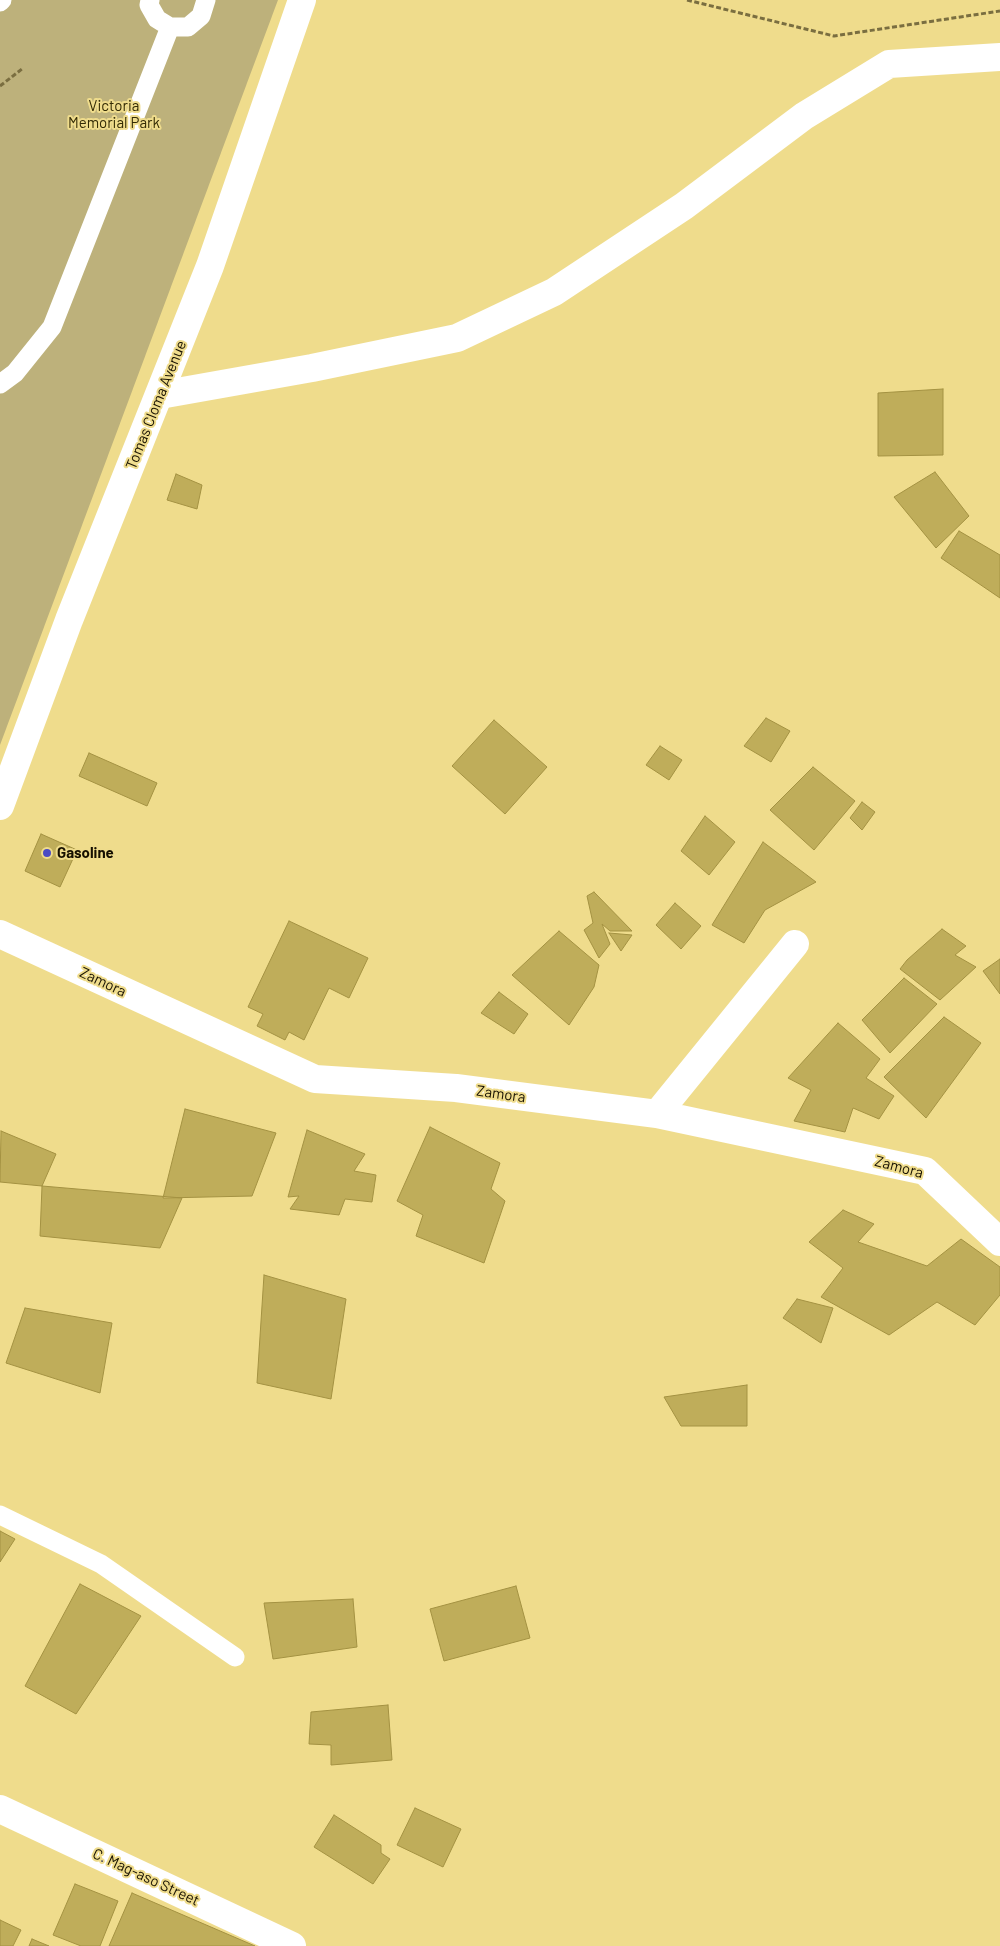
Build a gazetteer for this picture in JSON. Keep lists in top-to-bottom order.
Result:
{
  "streets": {
    "street": ["Tomas Cloma Avenue", "Zamora", "C. Mag-aso Street"]
  },
  "parks": ["Victoria Memorial Park"],
  "places": ["Gasoline"]
}
